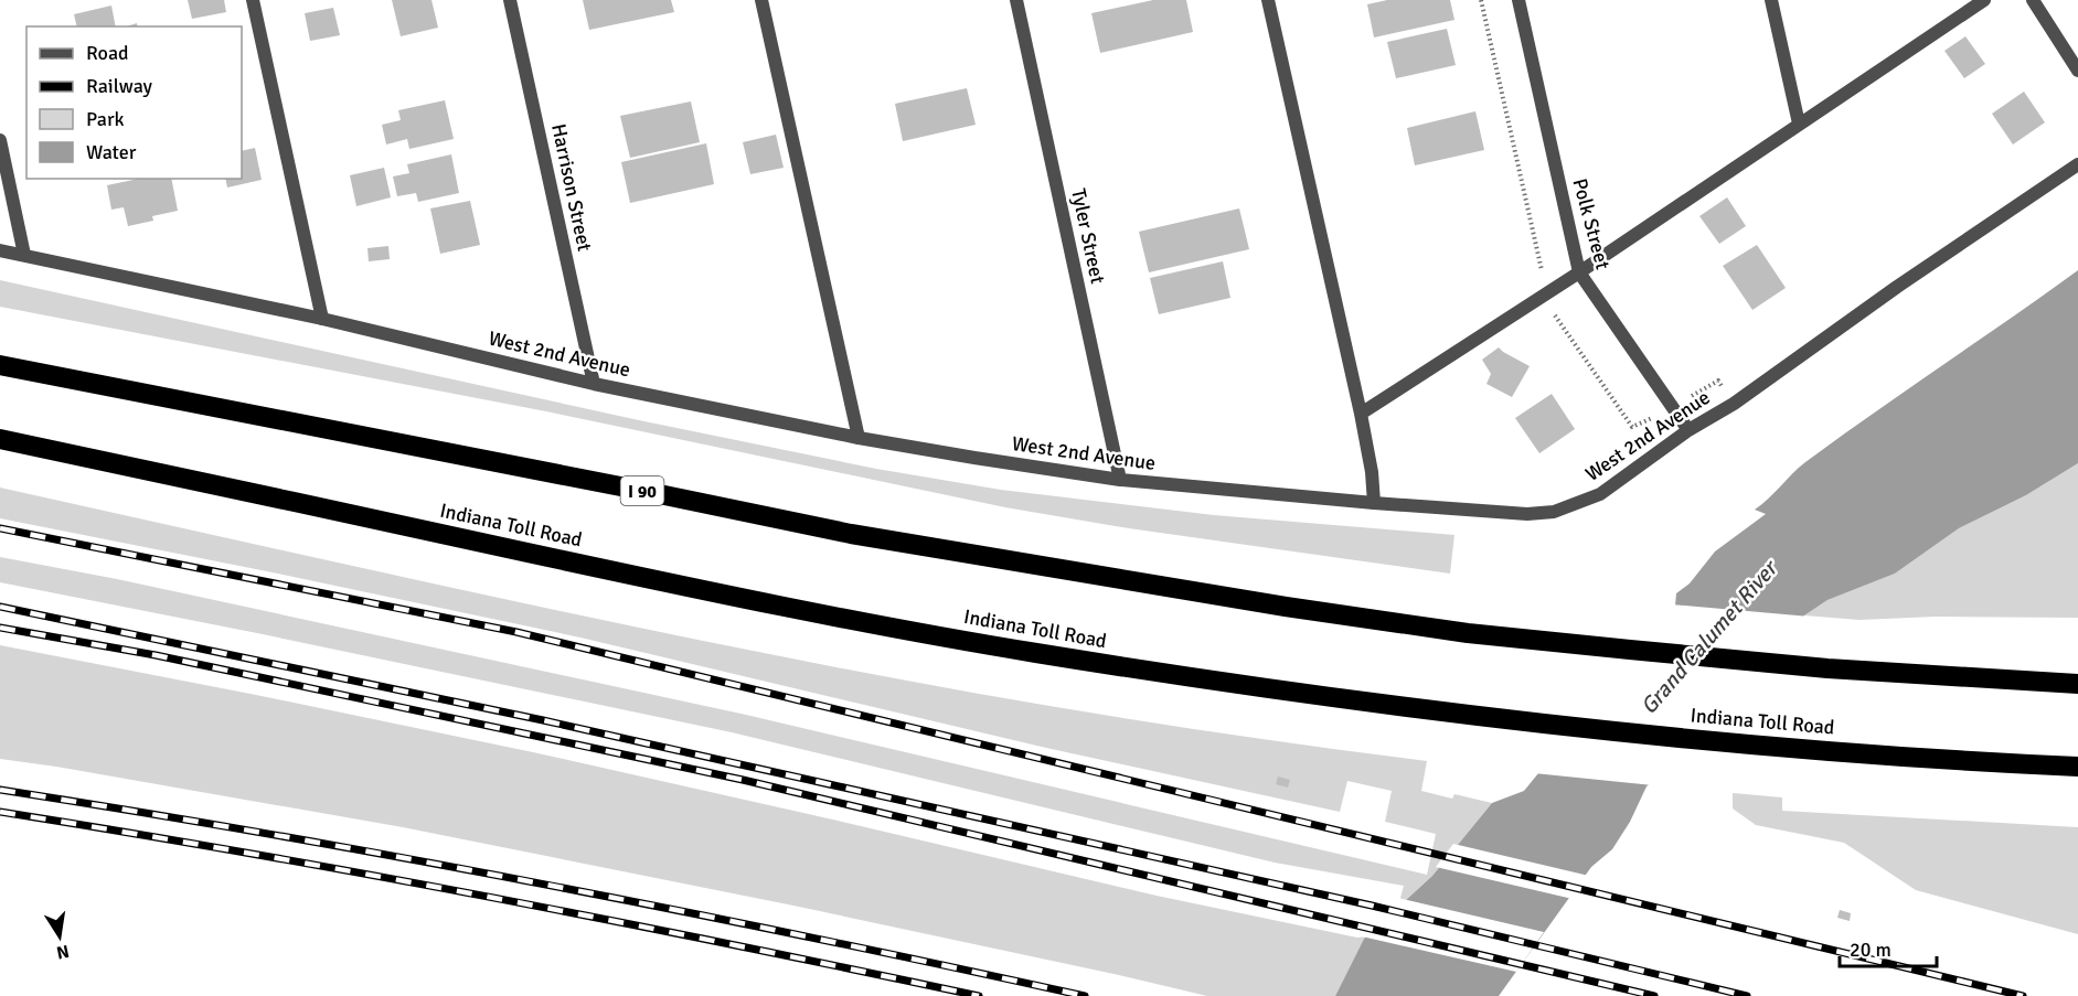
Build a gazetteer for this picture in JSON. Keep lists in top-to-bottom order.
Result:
{
  "streets": {
    "highway": ["I 90", "Indiana Toll Road"],
    "street": [
      "Harrison Street",
      "Polk Street",
      "Tyler Street",
      "West 2nd Avenue"
    ]
  },
  "crossings": [
    ["Harrison Street", "West 2nd Avenue"],
    ["Polk Street", "West 2nd Avenue"],
    ["Tyler Street", "West 2nd Avenue"]
  ],
  "water": ["Grand Calumet River"],
  "legend": [
    "Road",
    "Railway",
    "Park",
    "Water"
  ],
  "scale_bar": "20 m",
  "north": "bottom"
}
